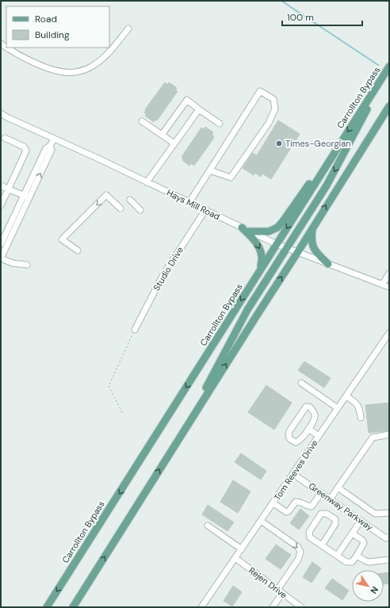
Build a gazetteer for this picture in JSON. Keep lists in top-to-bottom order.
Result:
{
  "streets": {
    "main road": ["Carrollton Bypass"],
    "street": [
      "Hays Mill Road",
      "Studio Drive",
      "Tom Reeves Drive",
      "Greenway Parkway",
      "Rejen Drive"
    ]
  },
  "crossings": [
    ["Carrollton Bypass", "Hays Mill Road"],
    ["Hays Mill Road", "Studio Drive"],
    ["Tom Reeves Drive", "Greenway Parkway"],
    ["Tom Reeves Drive", "Rejen Drive"]
  ],
  "places": ["Times-Georgian"],
  "legend": ["Road", "Building"],
  "scale_bar": "100 m",
  "north": "bottom right"
}
